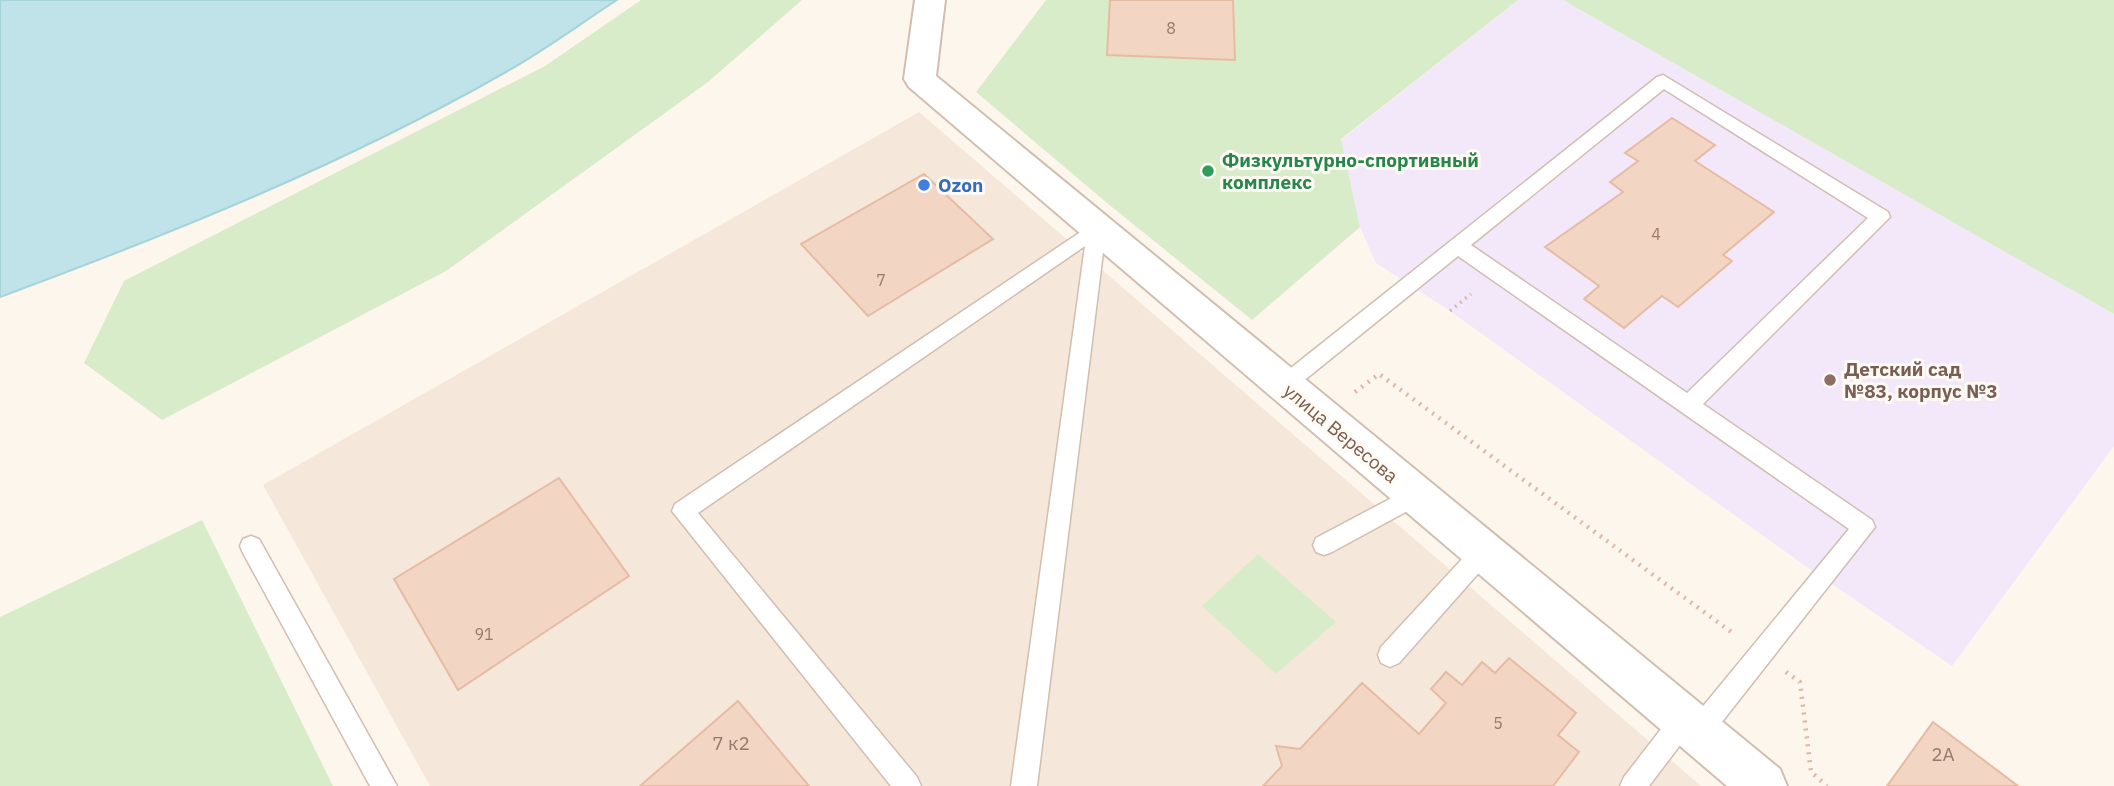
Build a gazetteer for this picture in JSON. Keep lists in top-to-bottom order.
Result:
{
  "streets": {
    "street": ["улица Вересова"]
  },
  "places": ["Физкультурно-спортивный комплекс", "Ozon", "Детский сад №83, корпус №3"],
  "house_numbers": [
    "8",
    "4",
    "7",
    "91",
    "5",
    "7 к2",
    "2А"
  ]
}
